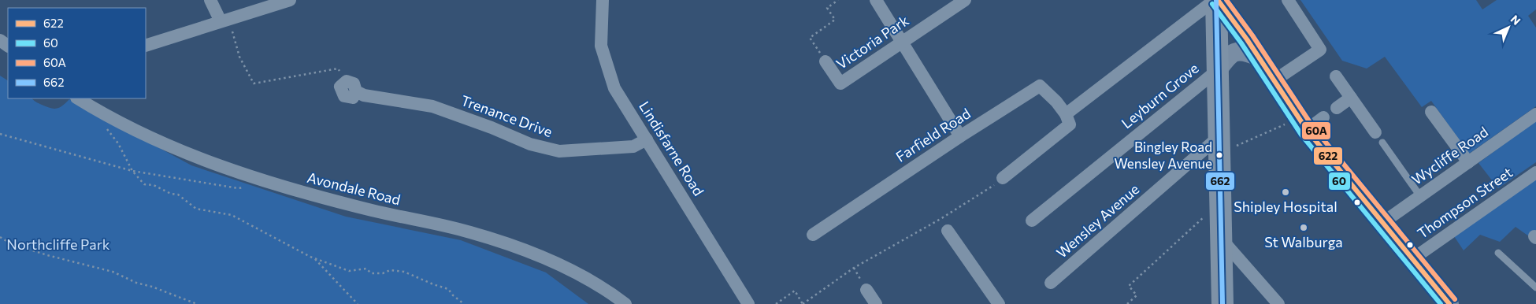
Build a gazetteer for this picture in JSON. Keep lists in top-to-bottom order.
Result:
{
  "streets": {
    "street": [
      "Victoria Park",
      "Leyburn Grove",
      "Trenance Drive",
      "Farfield Road",
      "Lindisfarne Road",
      "Wycliffe Road",
      "Avondale Road",
      "Thompson Street",
      "Wensley Avenue"
    ]
  },
  "crossings": [
    ["Trenance Drive", "Lindisfarne Road"]
  ],
  "parks": ["Northcliffe Park"],
  "places": ["Bingley Road Wensley Avenue", "Shipley Hospital", "St Walburga"],
  "lines": [
    "transit line 622",
    "transit line 60A",
    "transit line 662",
    "transit line 60"
  ],
  "legend": [
    "622",
    "60",
    "60A",
    "662"
  ],
  "north": "top right"
}
